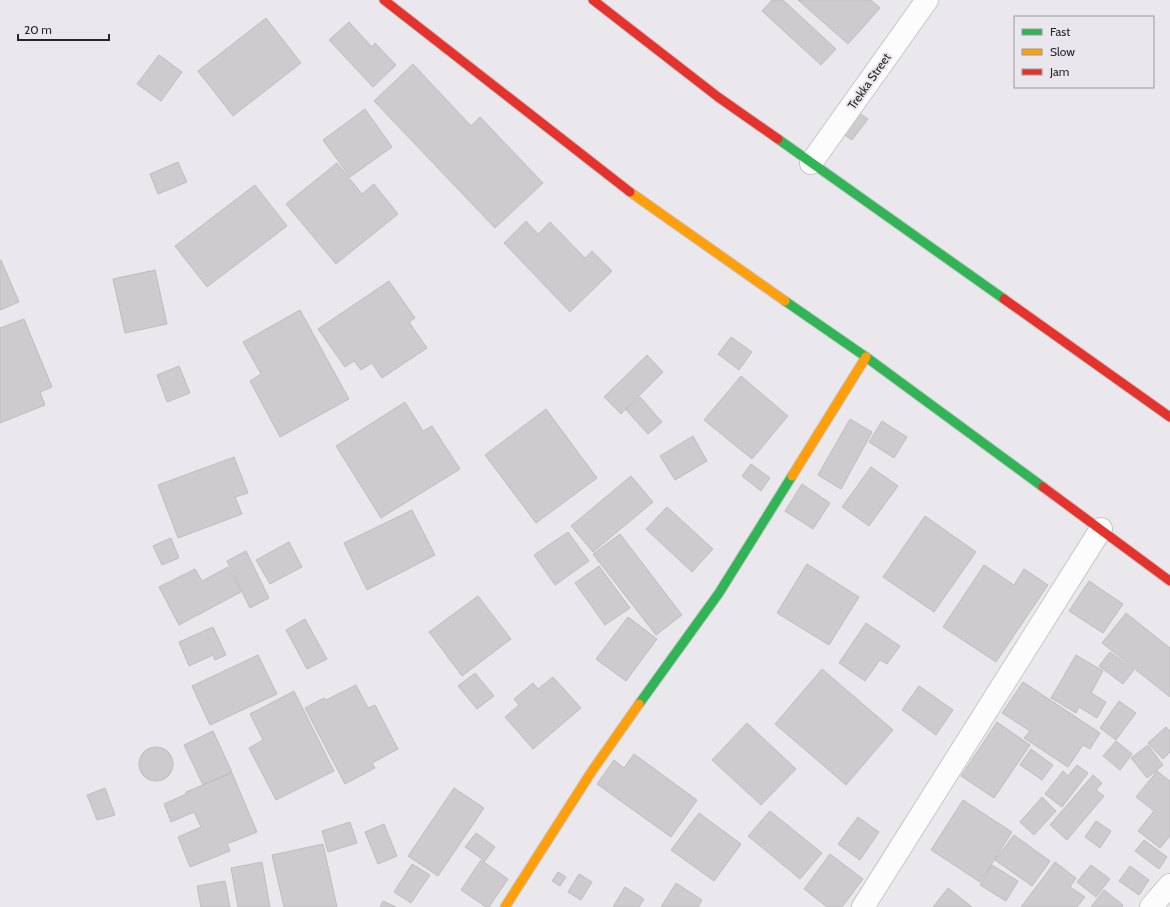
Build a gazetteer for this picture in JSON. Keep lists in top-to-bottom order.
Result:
{
  "streets": {
    "street": ["Trekka Street"]
  },
  "legend": ["Fast", "Slow", "Jam"],
  "scale_bar": "20 m"
}
